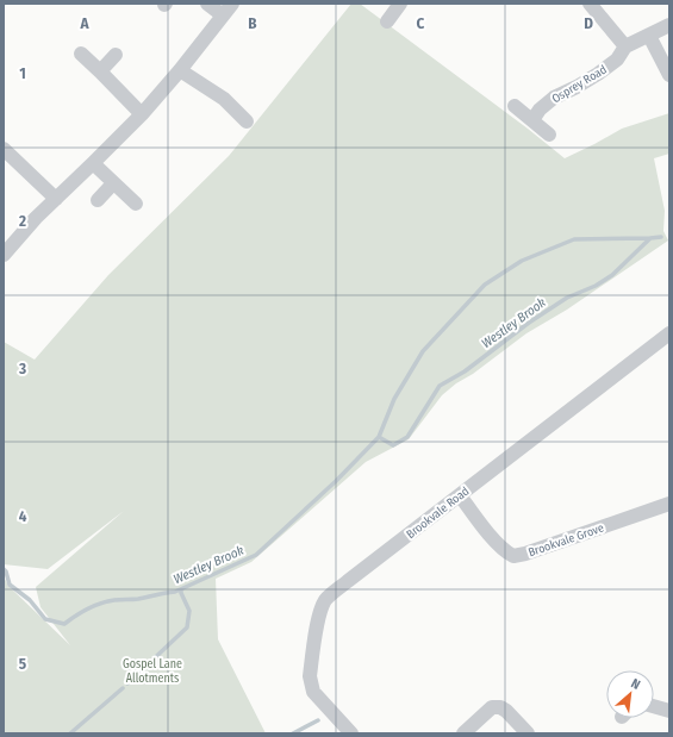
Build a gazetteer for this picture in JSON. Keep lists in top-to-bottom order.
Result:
{
  "streets": {
    "street": ["Osprey Road", "Brookvale Road", "Brookvale Grove"]
  },
  "crossings": [
    ["Brookvale Road", "Brookvale Grove"]
  ],
  "water": ["Westley Brook"],
  "parks": ["Gospel Lane Allotments"],
  "north": "top right",
  "grid": {
    "columns": [
      "A",
      "B",
      "C",
      "D"
    ],
    "rows": [
      "1",
      "2",
      "3",
      "4",
      "5"
    ]
  }
}
